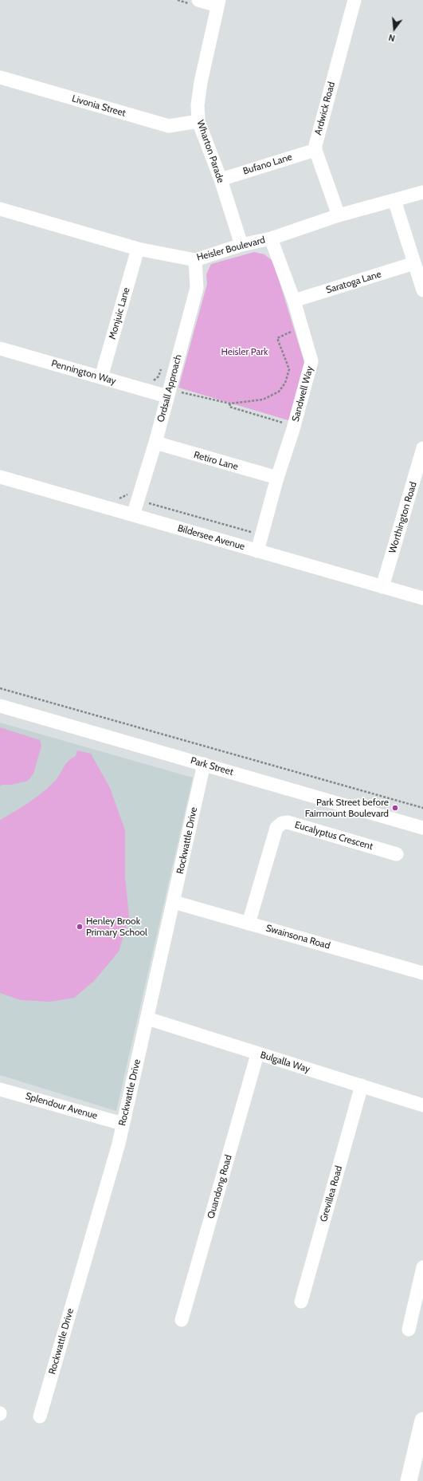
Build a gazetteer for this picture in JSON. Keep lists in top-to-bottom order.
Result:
{
  "streets": {
    "street": [
      "Livonia Street",
      "Ardwick Road",
      "Wharton Parade",
      "Bufano Lane",
      "Heisler Boulevard",
      "Saratoga Lane",
      "Monjuic Lane",
      "Pennington Way",
      "Ordsall Approach",
      "Sandwell Way",
      "Retiro Lane",
      "Worthington Road",
      "Bildersee Avenue",
      "Park Street",
      "Eucalyptus Crescent",
      "Rockwattle Drive",
      "Swainsona Road",
      "Bulgalla Way",
      "Splendour Avenue",
      "Quandong Road",
      "Grevillea Road"
    ]
  },
  "crossings": [
    ["Livonia Street", "Wharton Parade"],
    ["Ardwick Road", "Bufano Lane"],
    ["Wharton Parade", "Bufano Lane"],
    ["Wharton Parade", "Heisler Boulevard"],
    ["Heisler Boulevard", "Monjuic Lane"],
    ["Heisler Boulevard", "Ordsall Approach"],
    ["Heisler Boulevard", "Sandwell Way"],
    ["Saratoga Lane", "Sandwell Way"],
    ["Monjuic Lane", "Pennington Way"],
    ["Pennington Way", "Ordsall Approach"],
    ["Ordsall Approach", "Retiro Lane"],
    ["Ordsall Approach", "Bildersee Avenue"],
    ["Sandwell Way", "Retiro Lane"],
    ["Sandwell Way", "Bildersee Avenue"],
    ["Worthington Road", "Bildersee Avenue"],
    ["Park Street", "Rockwattle Drive"],
    ["Eucalyptus Crescent", "Swainsona Road"],
    ["Rockwattle Drive", "Swainsona Road"],
    ["Rockwattle Drive", "Bulgalla Way"],
    ["Rockwattle Drive", "Splendour Avenue"],
    ["Bulgalla Way", "Quandong Road"],
    ["Bulgalla Way", "Grevillea Road"]
  ],
  "parks": ["Heisler Park"],
  "places": ["Park Street before Fairmount Boulevard", "Henley Brook Primary School"],
  "north": "bottom"
}
